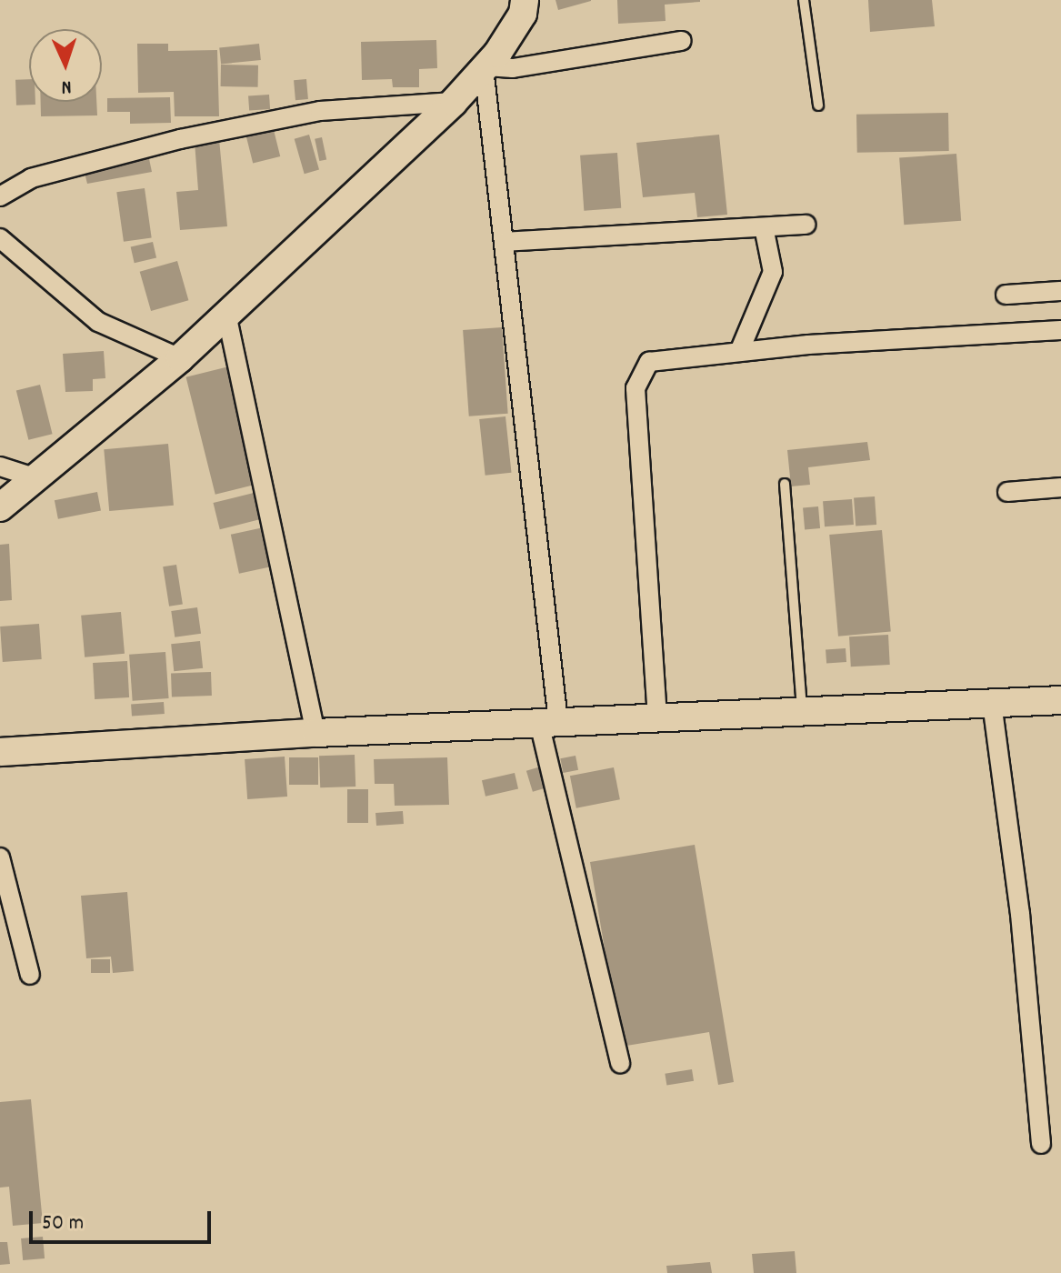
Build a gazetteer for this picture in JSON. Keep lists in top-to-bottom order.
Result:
{
  "scale_bar": "50 m",
  "north": "bottom"
}
